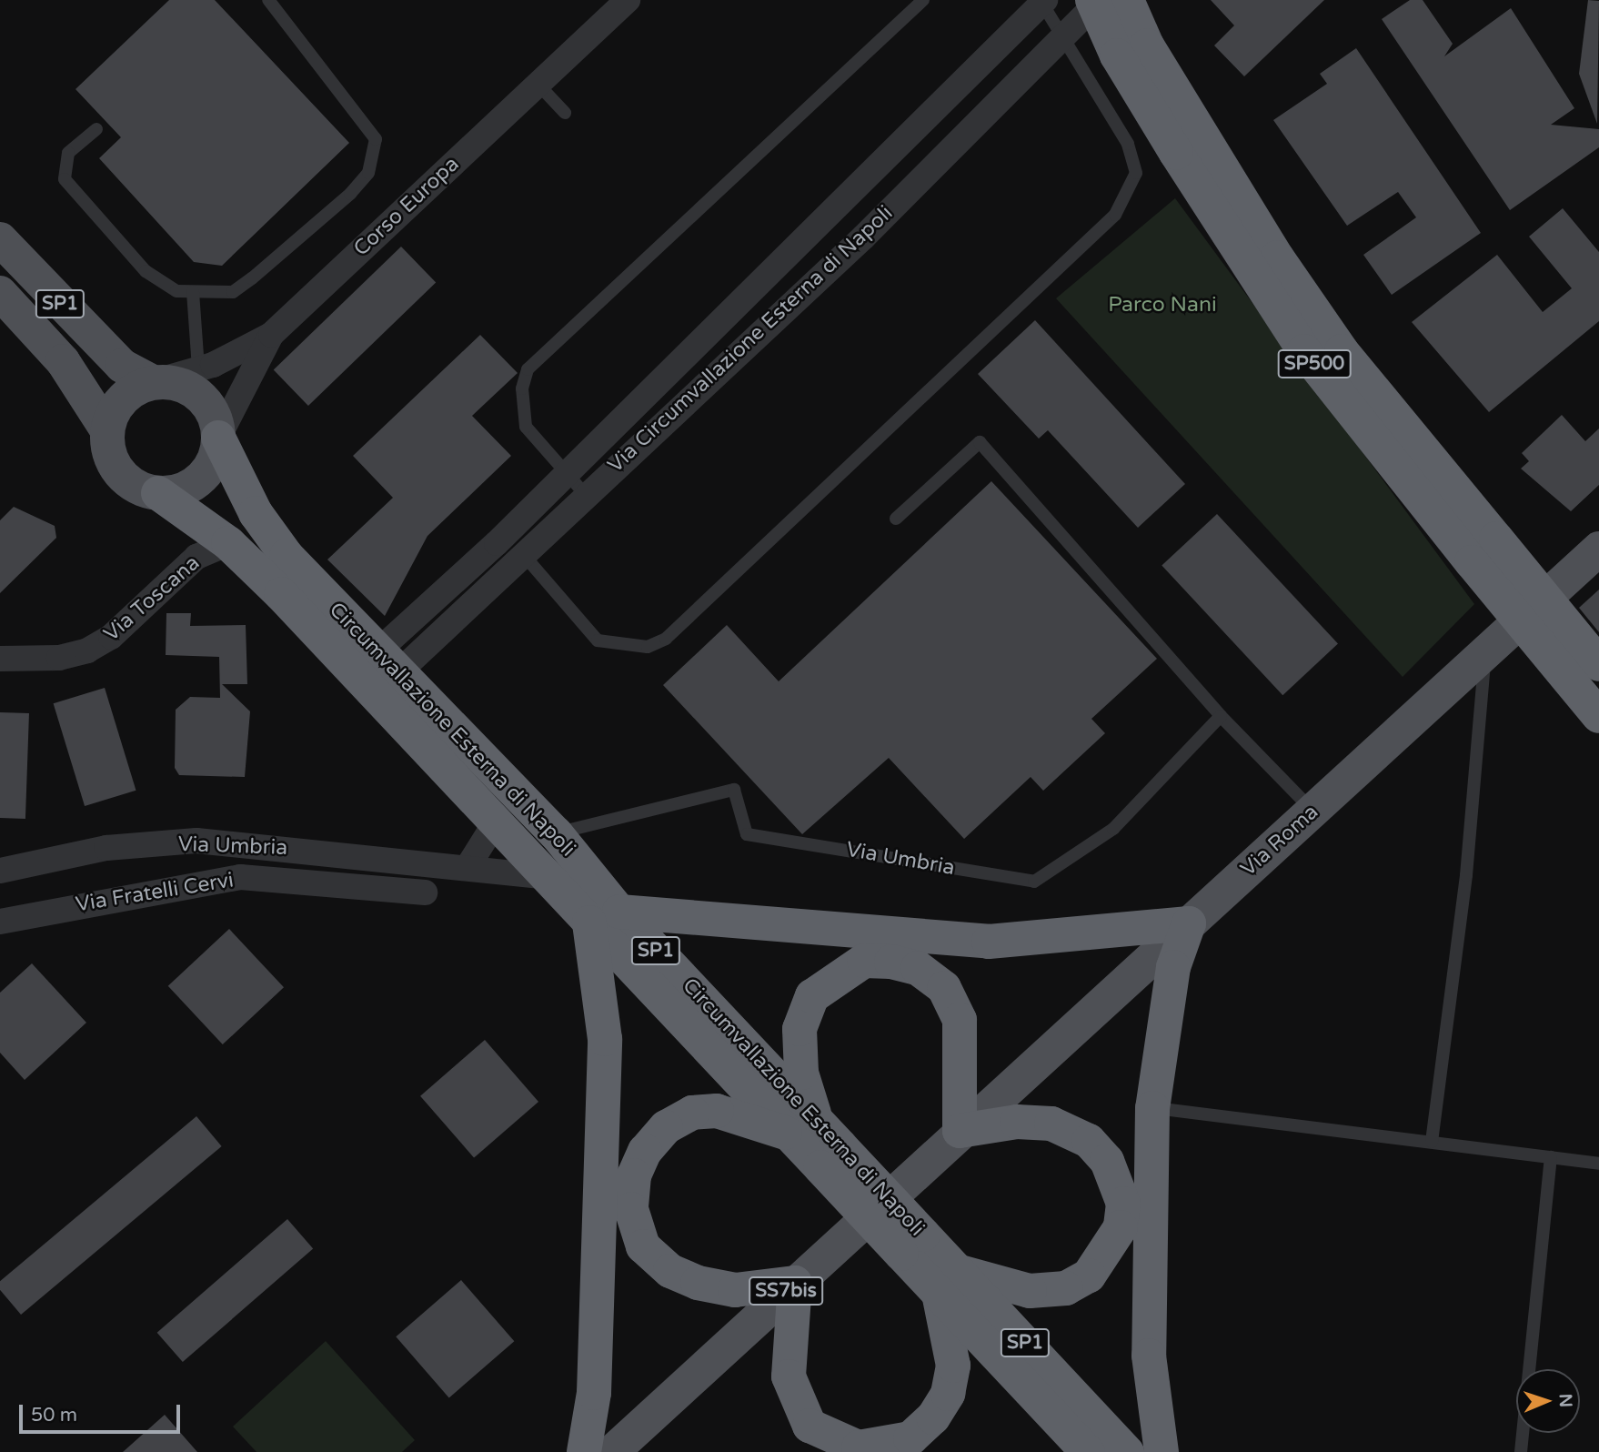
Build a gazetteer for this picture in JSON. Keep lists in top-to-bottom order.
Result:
{
  "streets": {
    "highway": ["SP1", "SP500", "Circumvallazione Esterna di Napoli"],
    "main road": ["Via Roma", "SS7bis"],
    "street": [
      "Corso Europa",
      "Via Circumvallazione Esterna di Napoli",
      "Via Toscana",
      "Via Umbria",
      "Via Fratelli Cervi"
    ]
  },
  "crossings": [
    ["Corso Europa", "SP1"],
    ["Corso Europa", "Circumvallazione Esterna di Napoli"],
    ["SP1", "Circumvallazione Esterna di Napoli"],
    ["Via Circumvallazione Esterna di Napoli", "Circumvallazione Esterna di Napoli"],
    ["Via Toscana", "Circumvallazione Esterna di Napoli"],
    ["Circumvallazione Esterna di Napoli", "Via Umbria"],
    ["Via Roma", "SS7bis"]
  ],
  "parks": ["Parco Nani"],
  "scale_bar": "50 m",
  "north": "right"
}
